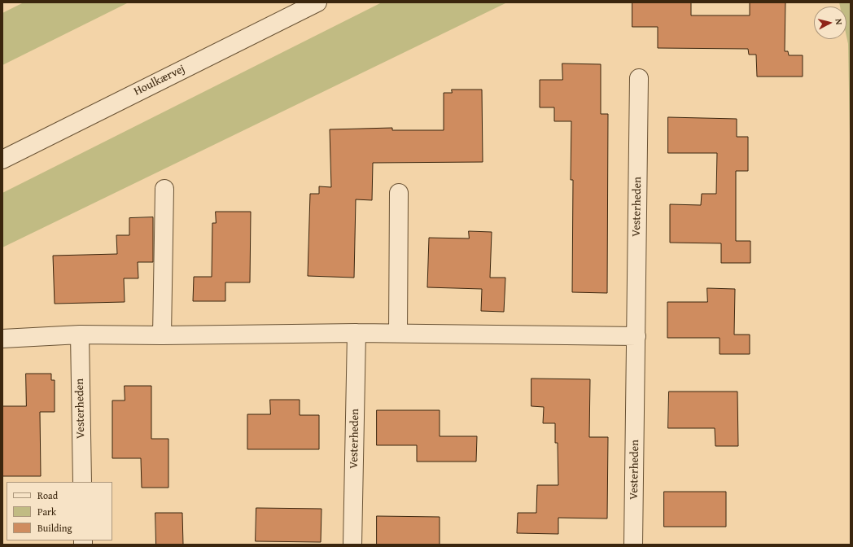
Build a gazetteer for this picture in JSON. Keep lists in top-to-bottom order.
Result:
{
  "streets": {
    "street": ["Houlkærvej", "Vesterheden"]
  },
  "legend": ["Road", "Park", "Building"],
  "north": "right"
}
